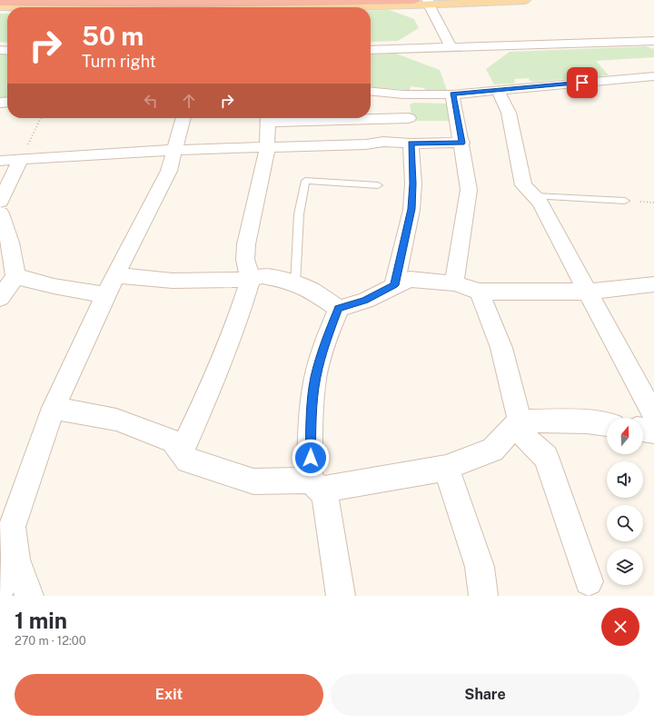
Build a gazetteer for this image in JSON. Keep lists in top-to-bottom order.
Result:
{
  "north": "top",
  "page": {
    "turn": ["50 m", "Turn right"],
    "heading": ["1 min", "270 m · 12:00"],
    "buttons": ["Exit", "Share"]
  }
}
